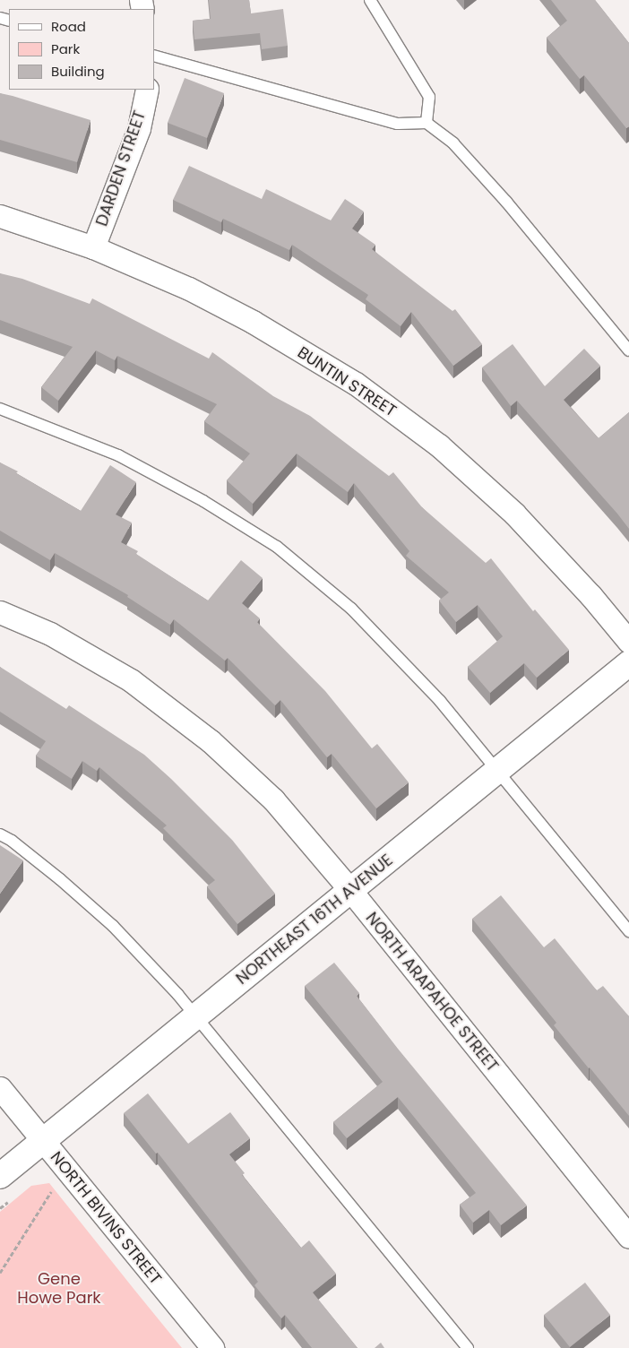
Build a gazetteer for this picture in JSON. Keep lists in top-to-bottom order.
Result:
{
  "streets": {
    "street": [
      "DARDEN STREET",
      "BUNTIN STREET",
      "NORTHEAST 16TH AVENUE",
      "NORTH ARAPAHOE STREET",
      "NORTH BIVINS STREET"
    ]
  },
  "crossings": [
    ["DARDEN STREET", "BUNTIN STREET"],
    ["NORTHEAST 16TH AVENUE", "NORTH ARAPAHOE STREET"],
    ["NORTHEAST 16TH AVENUE", "NORTH BIVINS STREET"]
  ],
  "parks": ["Gene Howe Park"],
  "legend": ["Road", "Park", "Building"]
}
